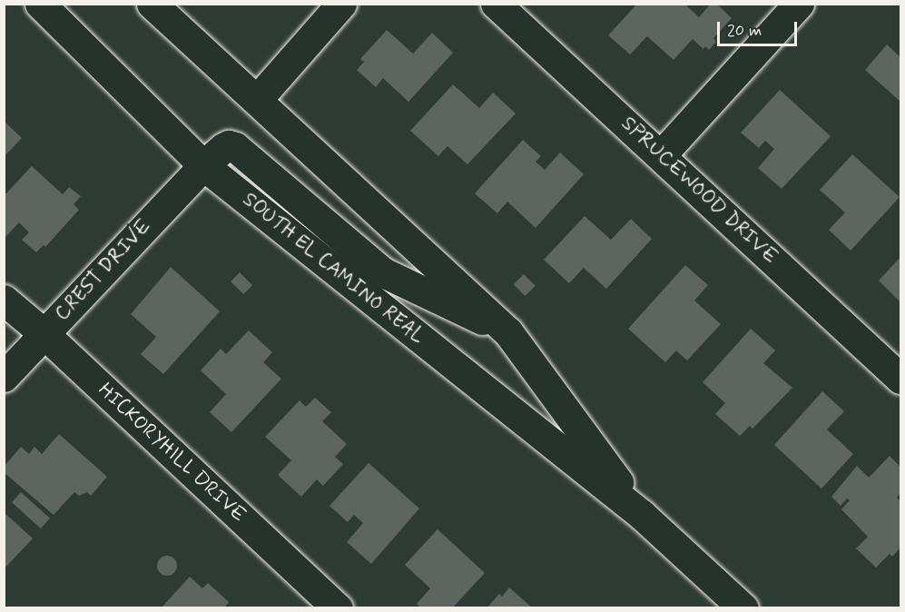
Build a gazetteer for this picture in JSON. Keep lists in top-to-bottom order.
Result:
{
  "streets": {
    "main road": [
      "SPRUCEWOOD DRIVE",
      "SOUTH EL CAMINO REAL",
      "CREST DRIVE",
      "HICKORYHILL DRIVE"
    ]
  },
  "crossings": [
    ["SOUTH EL CAMINO REAL", "CREST DRIVE"],
    ["CREST DRIVE", "HICKORYHILL DRIVE"]
  ],
  "scale_bar": "20 m"
}
